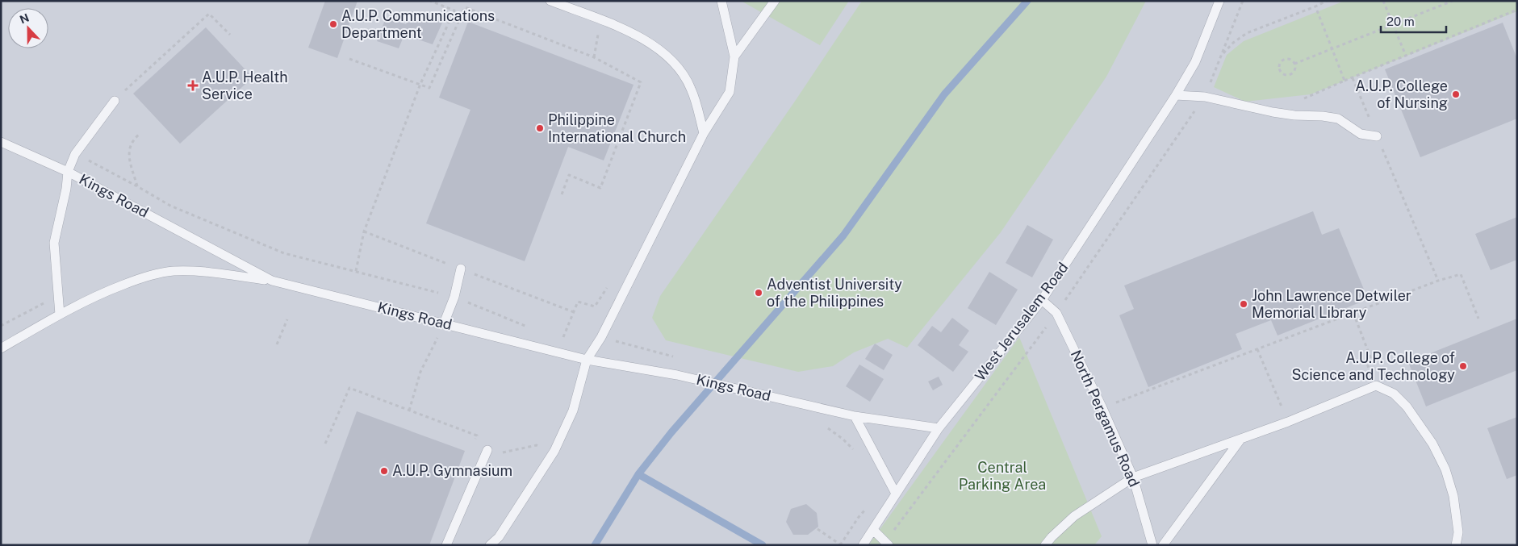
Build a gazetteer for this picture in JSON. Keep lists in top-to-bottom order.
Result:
{
  "streets": {
    "lane": ["Kings Road", "West Jerusalem Road", "North Pergamus Road"]
  },
  "crossings": [
    ["Kings Road", "West Jerusalem Road"],
    ["West Jerusalem Road", "North Pergamus Road"]
  ],
  "parks": ["Central Parking Area"],
  "places": {
    "other": [
      "A.U.P. Communications Department",
      "A.U.P. College of Nursing",
      "Philippine International Church",
      "Adventist University of the Philippines",
      "John Lawrence Detwiler Memorial Library",
      "A.U.P. College of Science and Technology",
      "A.U.P. Gymnasium"
    ],
    "health": ["A.U.P. Health Service"]
  },
  "scale_bar": "20 m",
  "north": "top"
}
